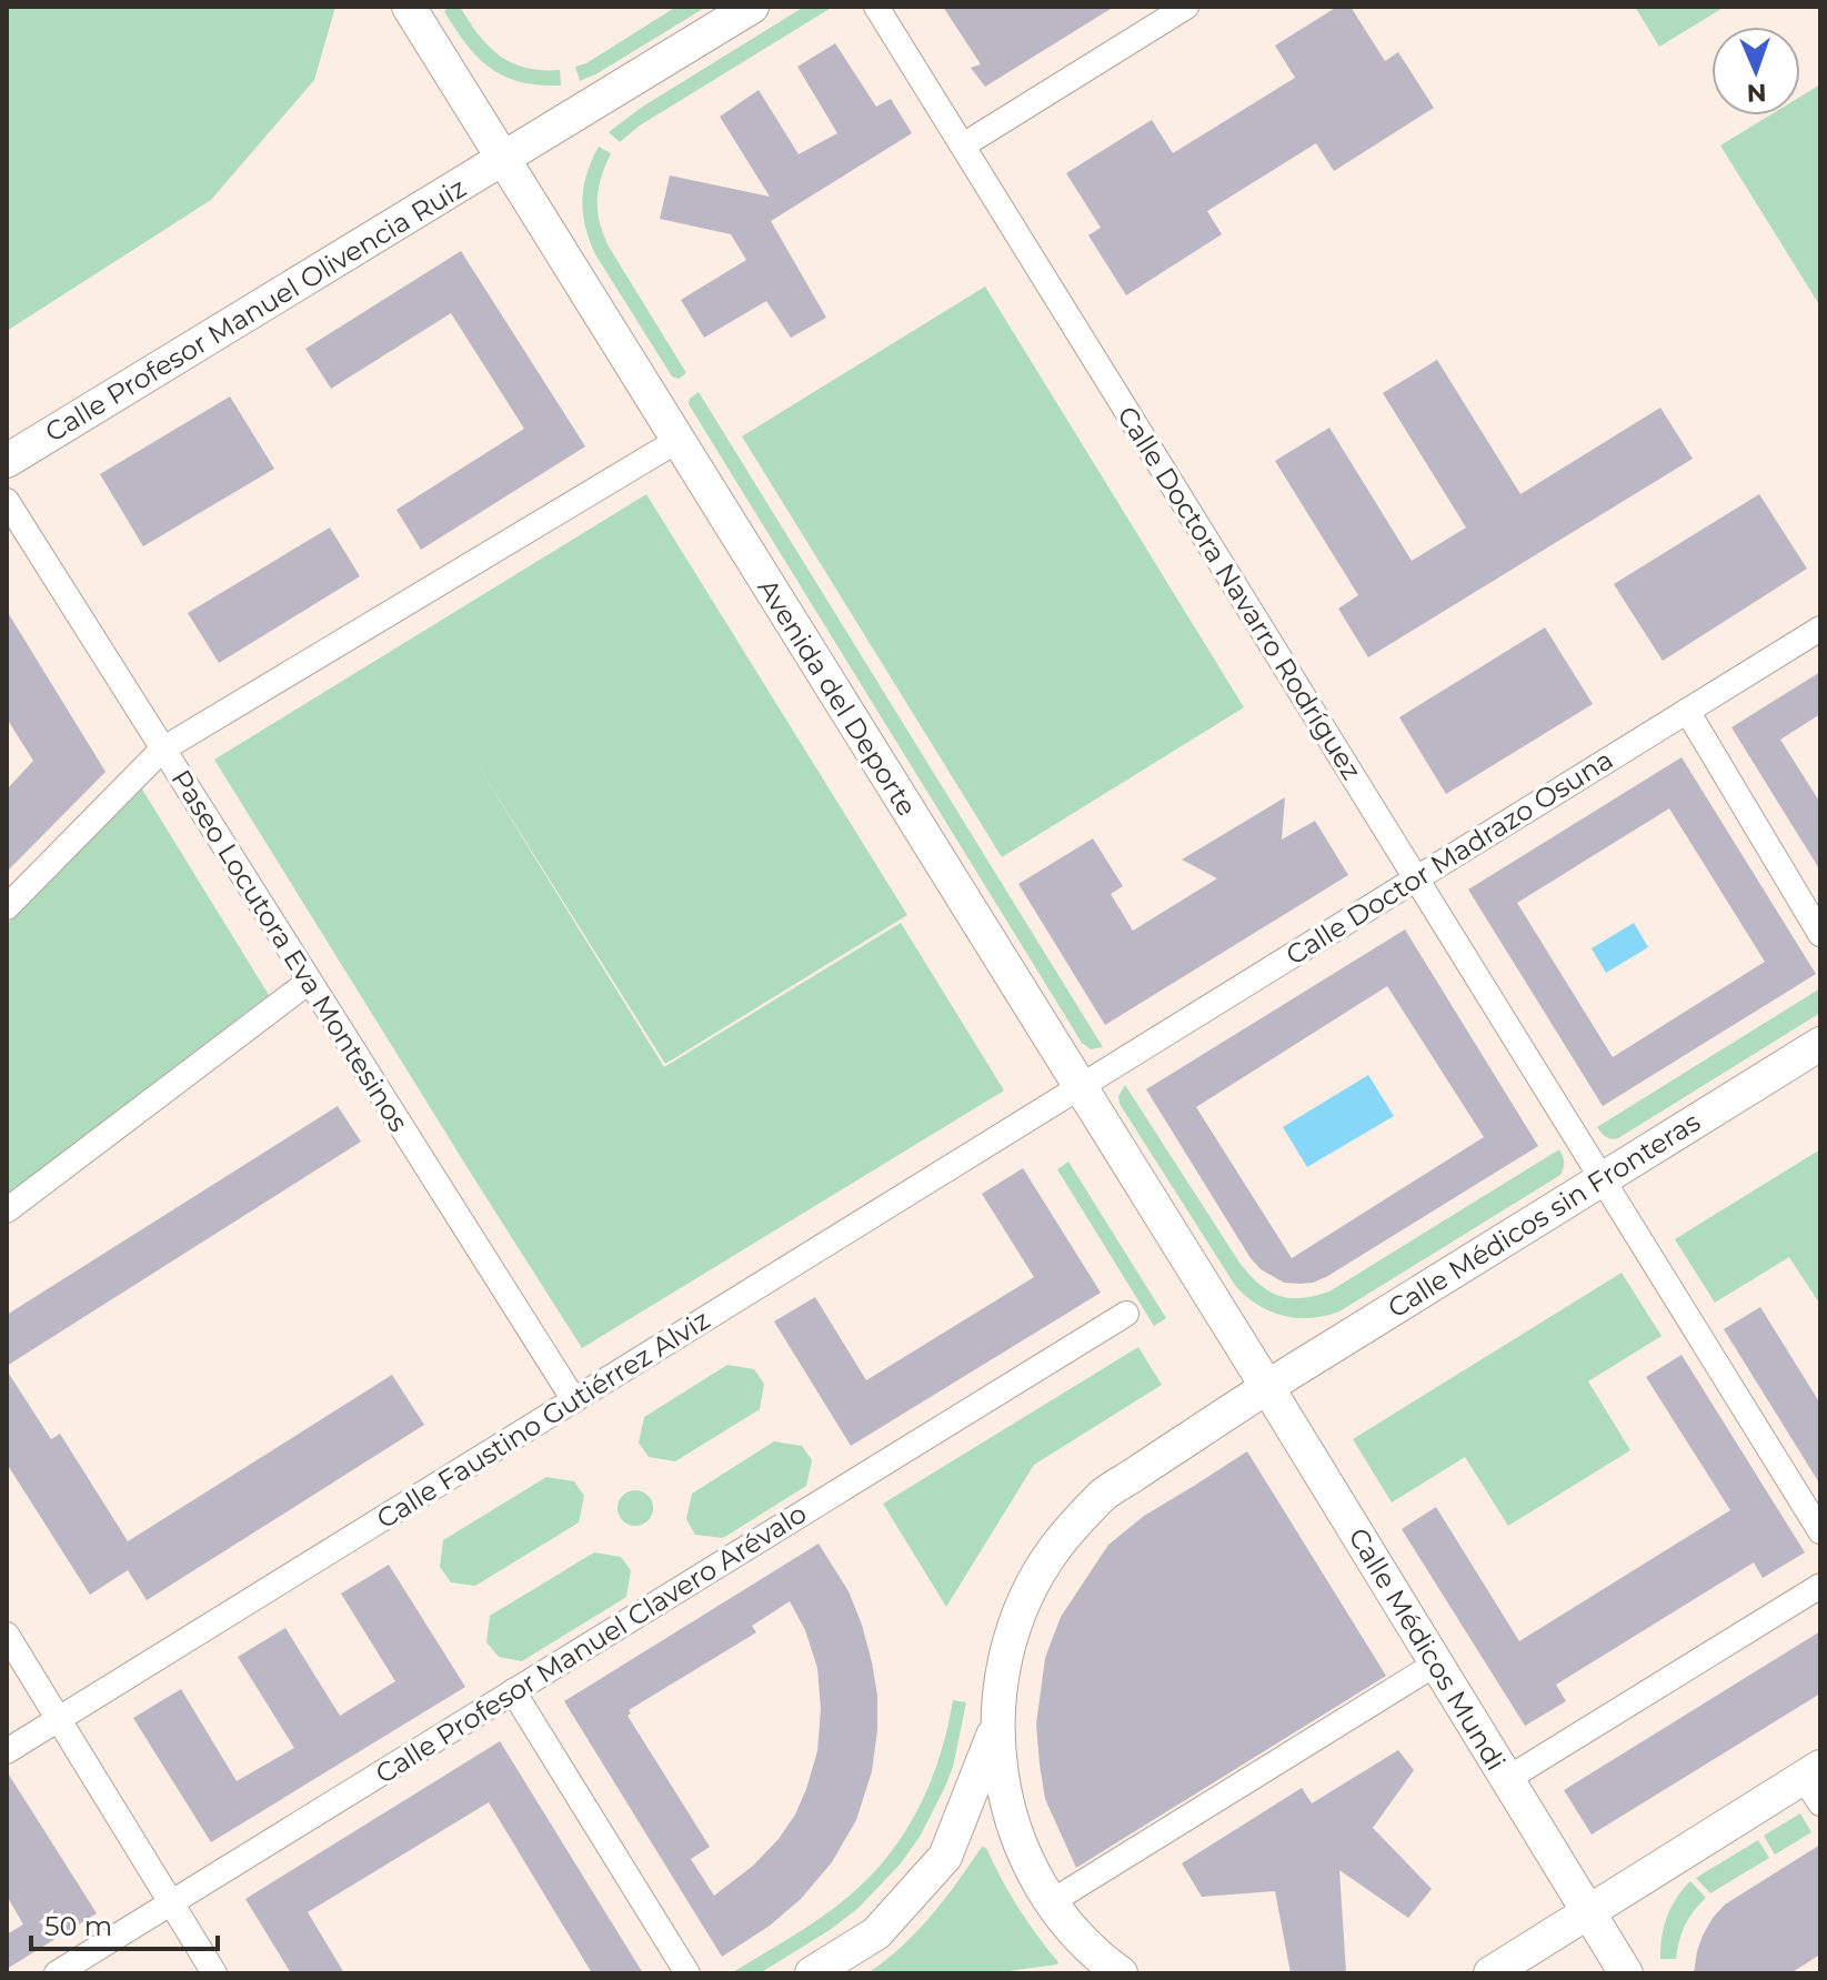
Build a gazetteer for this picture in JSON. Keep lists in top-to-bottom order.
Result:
{
  "streets": {
    "street": [
      "Calle Profesor Manuel Olivencia Ruiz",
      "Calle Doctora Navarro Rodríguez",
      "Avenida del Deporte",
      "Calle Doctor Madrazo Osuna",
      "Paseo Locutora Eva Montesinos",
      "Calle Médicos sin Fronteras",
      "Calle Faustino Gutiérrez Alviz",
      "Calle Profesor Manuel Clavero Arévalo",
      "Calle Médicos Mundi"
    ]
  },
  "crossings": [
    ["Calle Profesor Manuel Olivencia Ruiz", "Avenida del Deporte"],
    ["Calle Doctora Navarro Rodríguez", "Calle Doctor Madrazo Osuna"],
    ["Calle Doctora Navarro Rodríguez", "Calle Médicos sin Fronteras"],
    ["Avenida del Deporte", "Calle Doctor Madrazo Osuna"],
    ["Avenida del Deporte", "Calle Médicos sin Fronteras"],
    ["Avenida del Deporte", "Calle Faustino Gutiérrez Alviz"],
    ["Avenida del Deporte", "Calle Médicos Mundi"],
    ["Calle Doctor Madrazo Osuna", "Calle Faustino Gutiérrez Alviz"],
    ["Paseo Locutora Eva Montesinos", "Calle Faustino Gutiérrez Alviz"],
    ["Calle Médicos sin Fronteras", "Calle Médicos Mundi"]
  ],
  "scale_bar": "50 m",
  "north": "bottom"
}
